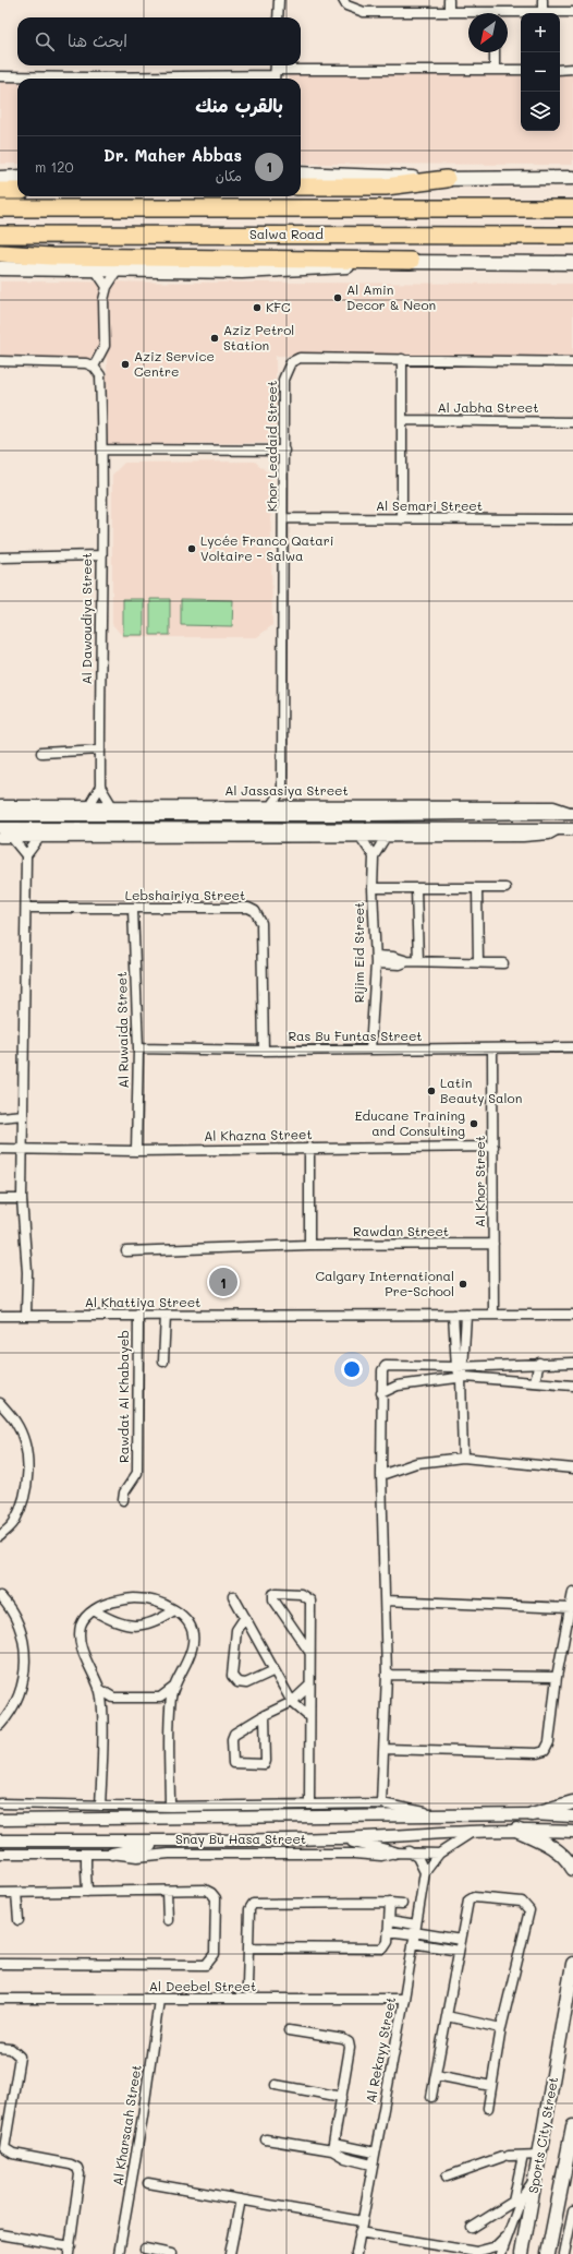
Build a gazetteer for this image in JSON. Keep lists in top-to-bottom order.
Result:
{
  "streets": {
    "highway": ["Salwa Road"],
    "main road": ["Sports City Street"],
    "street": [
      "Al Jabha Street",
      "Khor Leadaid Street",
      "Al Semari Street",
      "Al Dawoudiya Street",
      "Al Jassasiya Street",
      "Lebshairiya Street",
      "Rijim Eid Street",
      "Al Ruwaida Street",
      "Ras Bu Funtas Street",
      "Al Khazna Street",
      "Al Khor Street",
      "Rawdan Street",
      "Al Khattiya Street",
      "Rawdat Al Khabayeb",
      "Snay Bu Hasa Street",
      "Al Deebel Street",
      "Al Rekayy Street",
      "Al Kharsaah Street"
    ]
  },
  "crossings": [
    ["Khor Leadaid Street", "Al Semari Street"],
    ["Lebshairiya Street", "Al Ruwaida Street"],
    ["Lebshairiya Street", "Ras Bu Funtas Street"],
    ["Rijim Eid Street", "Ras Bu Funtas Street"],
    ["Al Ruwaida Street", "Ras Bu Funtas Street"],
    ["Al Ruwaida Street", "Al Khazna Street"],
    ["Ras Bu Funtas Street", "Al Khor Street"],
    ["Al Khazna Street", "Al Khor Street"],
    ["Al Khor Street", "Rawdan Street"],
    ["Al Khor Street", "Al Khattiya Street"],
    ["Al Khattiya Street", "Rawdat Al Khabayeb"],
    ["Snay Bu Hasa Street", "Al Rekayy Street"],
    ["Al Deebel Street", "Al Rekayy Street"],
    ["Al Deebel Street", "Al Kharsaah Street"]
  ],
  "places": [
    "Al Amin Decor & Neon",
    "KFC",
    "Aziz Petrol Station",
    "Aziz Service Centre",
    "Lycée Franco Qatari Voltaire - Salwa",
    "Latin Beauty Salon",
    "Educane Training and Consulting",
    "Calgary International Pre-School"
  ],
  "north": "bottom left",
  "page": {
    "map_buttons": ["+", "−"],
    "search": "ابحث هنا",
    "heading": "بالقرب منك",
    "list": [
      {
        "mark": "1",
        "name": "Dr. Maher Abbas",
        "note": "مكان",
        "value": "120 m"
      }
    ],
    "pins": "1"
  }
}
